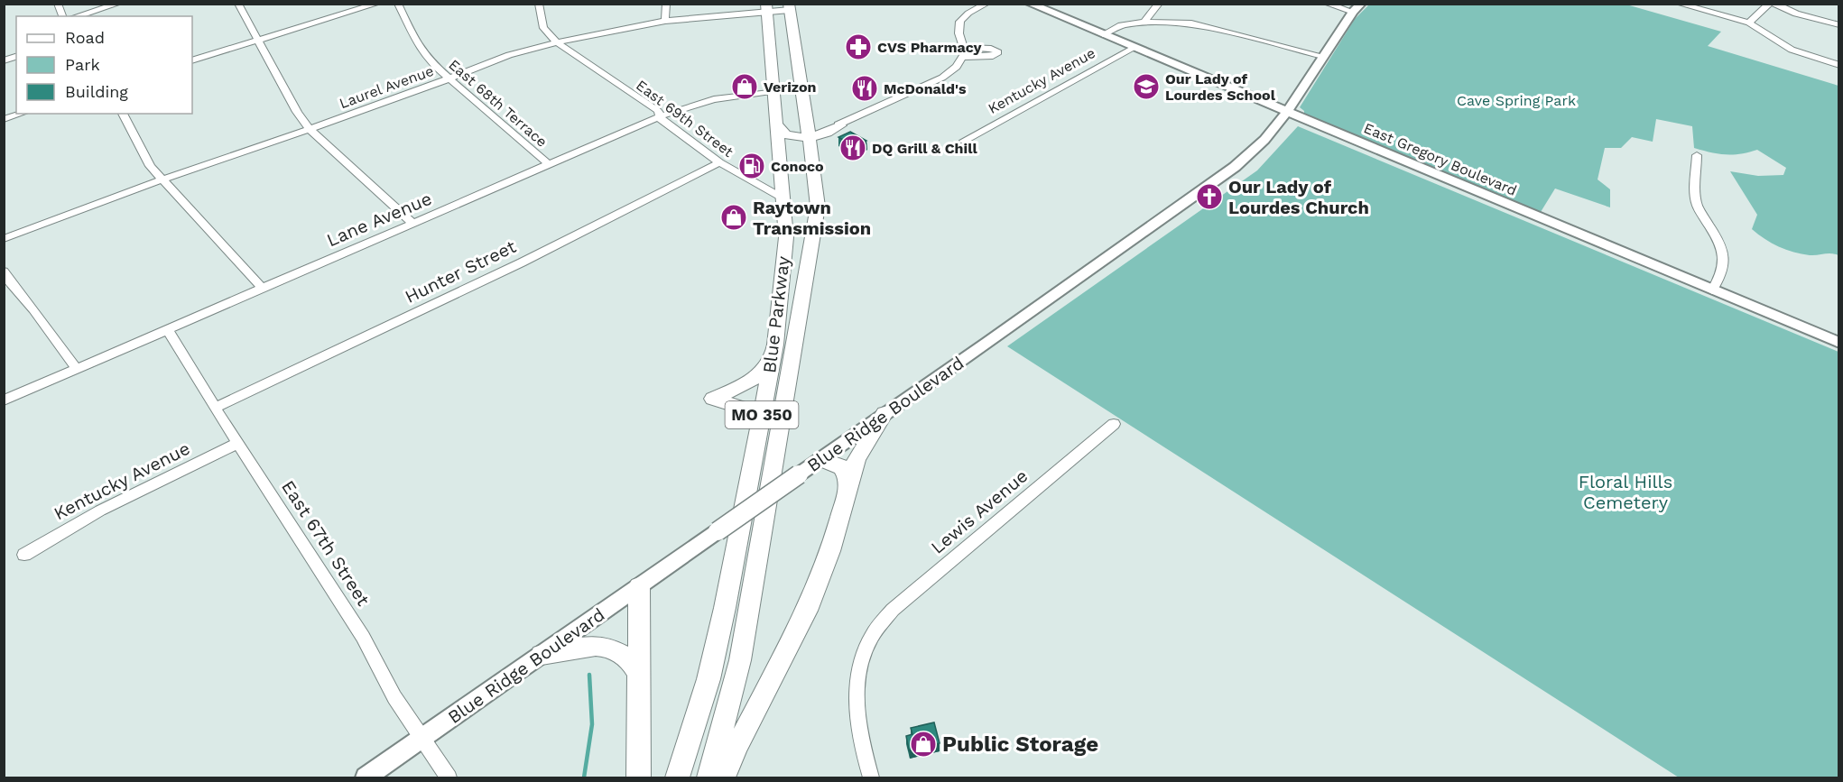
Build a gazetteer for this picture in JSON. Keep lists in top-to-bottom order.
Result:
{
  "streets": {
    "highway": ["Blue Parkway", "MO 350"],
    "main road": ["East Gregory Boulevard", "Blue Ridge Boulevard"],
    "street": [
      "Kentucky Avenue",
      "Laurel Avenue",
      "East 68th Terrace",
      "East 69th Street",
      "Lane Avenue",
      "Hunter Street",
      "Lewis Avenue",
      "East 67th Street"
    ]
  },
  "crossings": [
    ["Kentucky Avenue", "East Gregory Boulevard"],
    ["Kentucky Avenue", "East 67th Street"],
    ["Laurel Avenue", "East 68th Terrace"],
    ["Laurel Avenue", "East 69th Street"],
    ["Laurel Avenue", "Blue Parkway"],
    ["East 68th Terrace", "Lane Avenue"],
    ["East 69th Street", "Lane Avenue"],
    ["East 69th Street", "Hunter Street"],
    ["East 69th Street", "Blue Parkway"],
    ["East Gregory Boulevard", "Blue Ridge Boulevard"],
    ["Lane Avenue", "Blue Parkway"],
    ["Lane Avenue", "East 67th Street"],
    ["Hunter Street", "East 67th Street"],
    ["Blue Ridge Boulevard", "East 67th Street"]
  ],
  "parks": ["Cave Spring Park", "Floral Hills Cemetery"],
  "places": {
    "pharmacy": ["CVS Pharmacy"],
    "shop": ["Verizon", "Raytown Transmission", "Public Storage"],
    "school or university": ["Our Lady of Lourdes School"],
    "restaurant": ["McDonald's", "DQ Grill & Chill"],
    "fuel station": ["Conoco"],
    "church": ["Our Lady of Lourdes Church"]
  },
  "legend": ["Road", "Park", "Building"]
}
